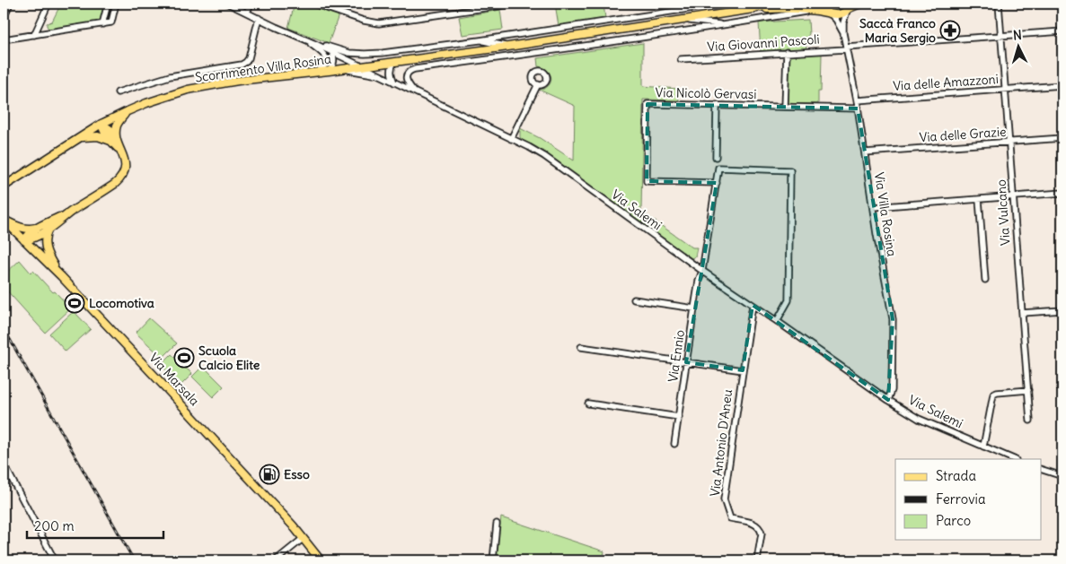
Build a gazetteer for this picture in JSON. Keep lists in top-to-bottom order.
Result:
{
  "streets": {
    "main road": ["Scorrimento Villa Rosina", "Via Marsala"],
    "street": [
      "Via Giovanni Pascoli",
      "Via delle Amazzoni",
      "Via Nicolò Gervasi",
      "Via delle Grazie",
      "Via Salemi",
      "Via Vulcano",
      "Via Villa Rosina",
      "Via Ennio",
      "Via Antonio D'Aneu"
    ]
  },
  "crossings": [
    ["Via Giovanni Pascoli", "Via Vulcano"],
    ["Via Giovanni Pascoli", "Via Villa Rosina"],
    ["Scorrimento Villa Rosina", "Via Salemi"],
    ["Via delle Amazzoni", "Via Vulcano"],
    ["Via delle Amazzoni", "Via Villa Rosina"],
    ["Via Nicolò Gervasi", "Via Villa Rosina"],
    ["Via Nicolò Gervasi", "Via Ennio"],
    ["Via delle Grazie", "Via Vulcano"],
    ["Via delle Grazie", "Via Villa Rosina"],
    ["Via Salemi", "Via Villa Rosina"],
    ["Via Salemi", "Via Ennio"],
    ["Via Salemi", "Via Antonio D'Aneu"]
  ],
  "places": {
    "pharmacy": ["Saccà Franco Maria Sergio"],
    "sports": ["Locomotiva", "Scuola Calcio Elite"],
    "fuel station": ["Esso"]
  },
  "legend": ["Strada", "Ferrovia", "Parco"],
  "scale_bar": "200 m",
  "north": "top"
}
